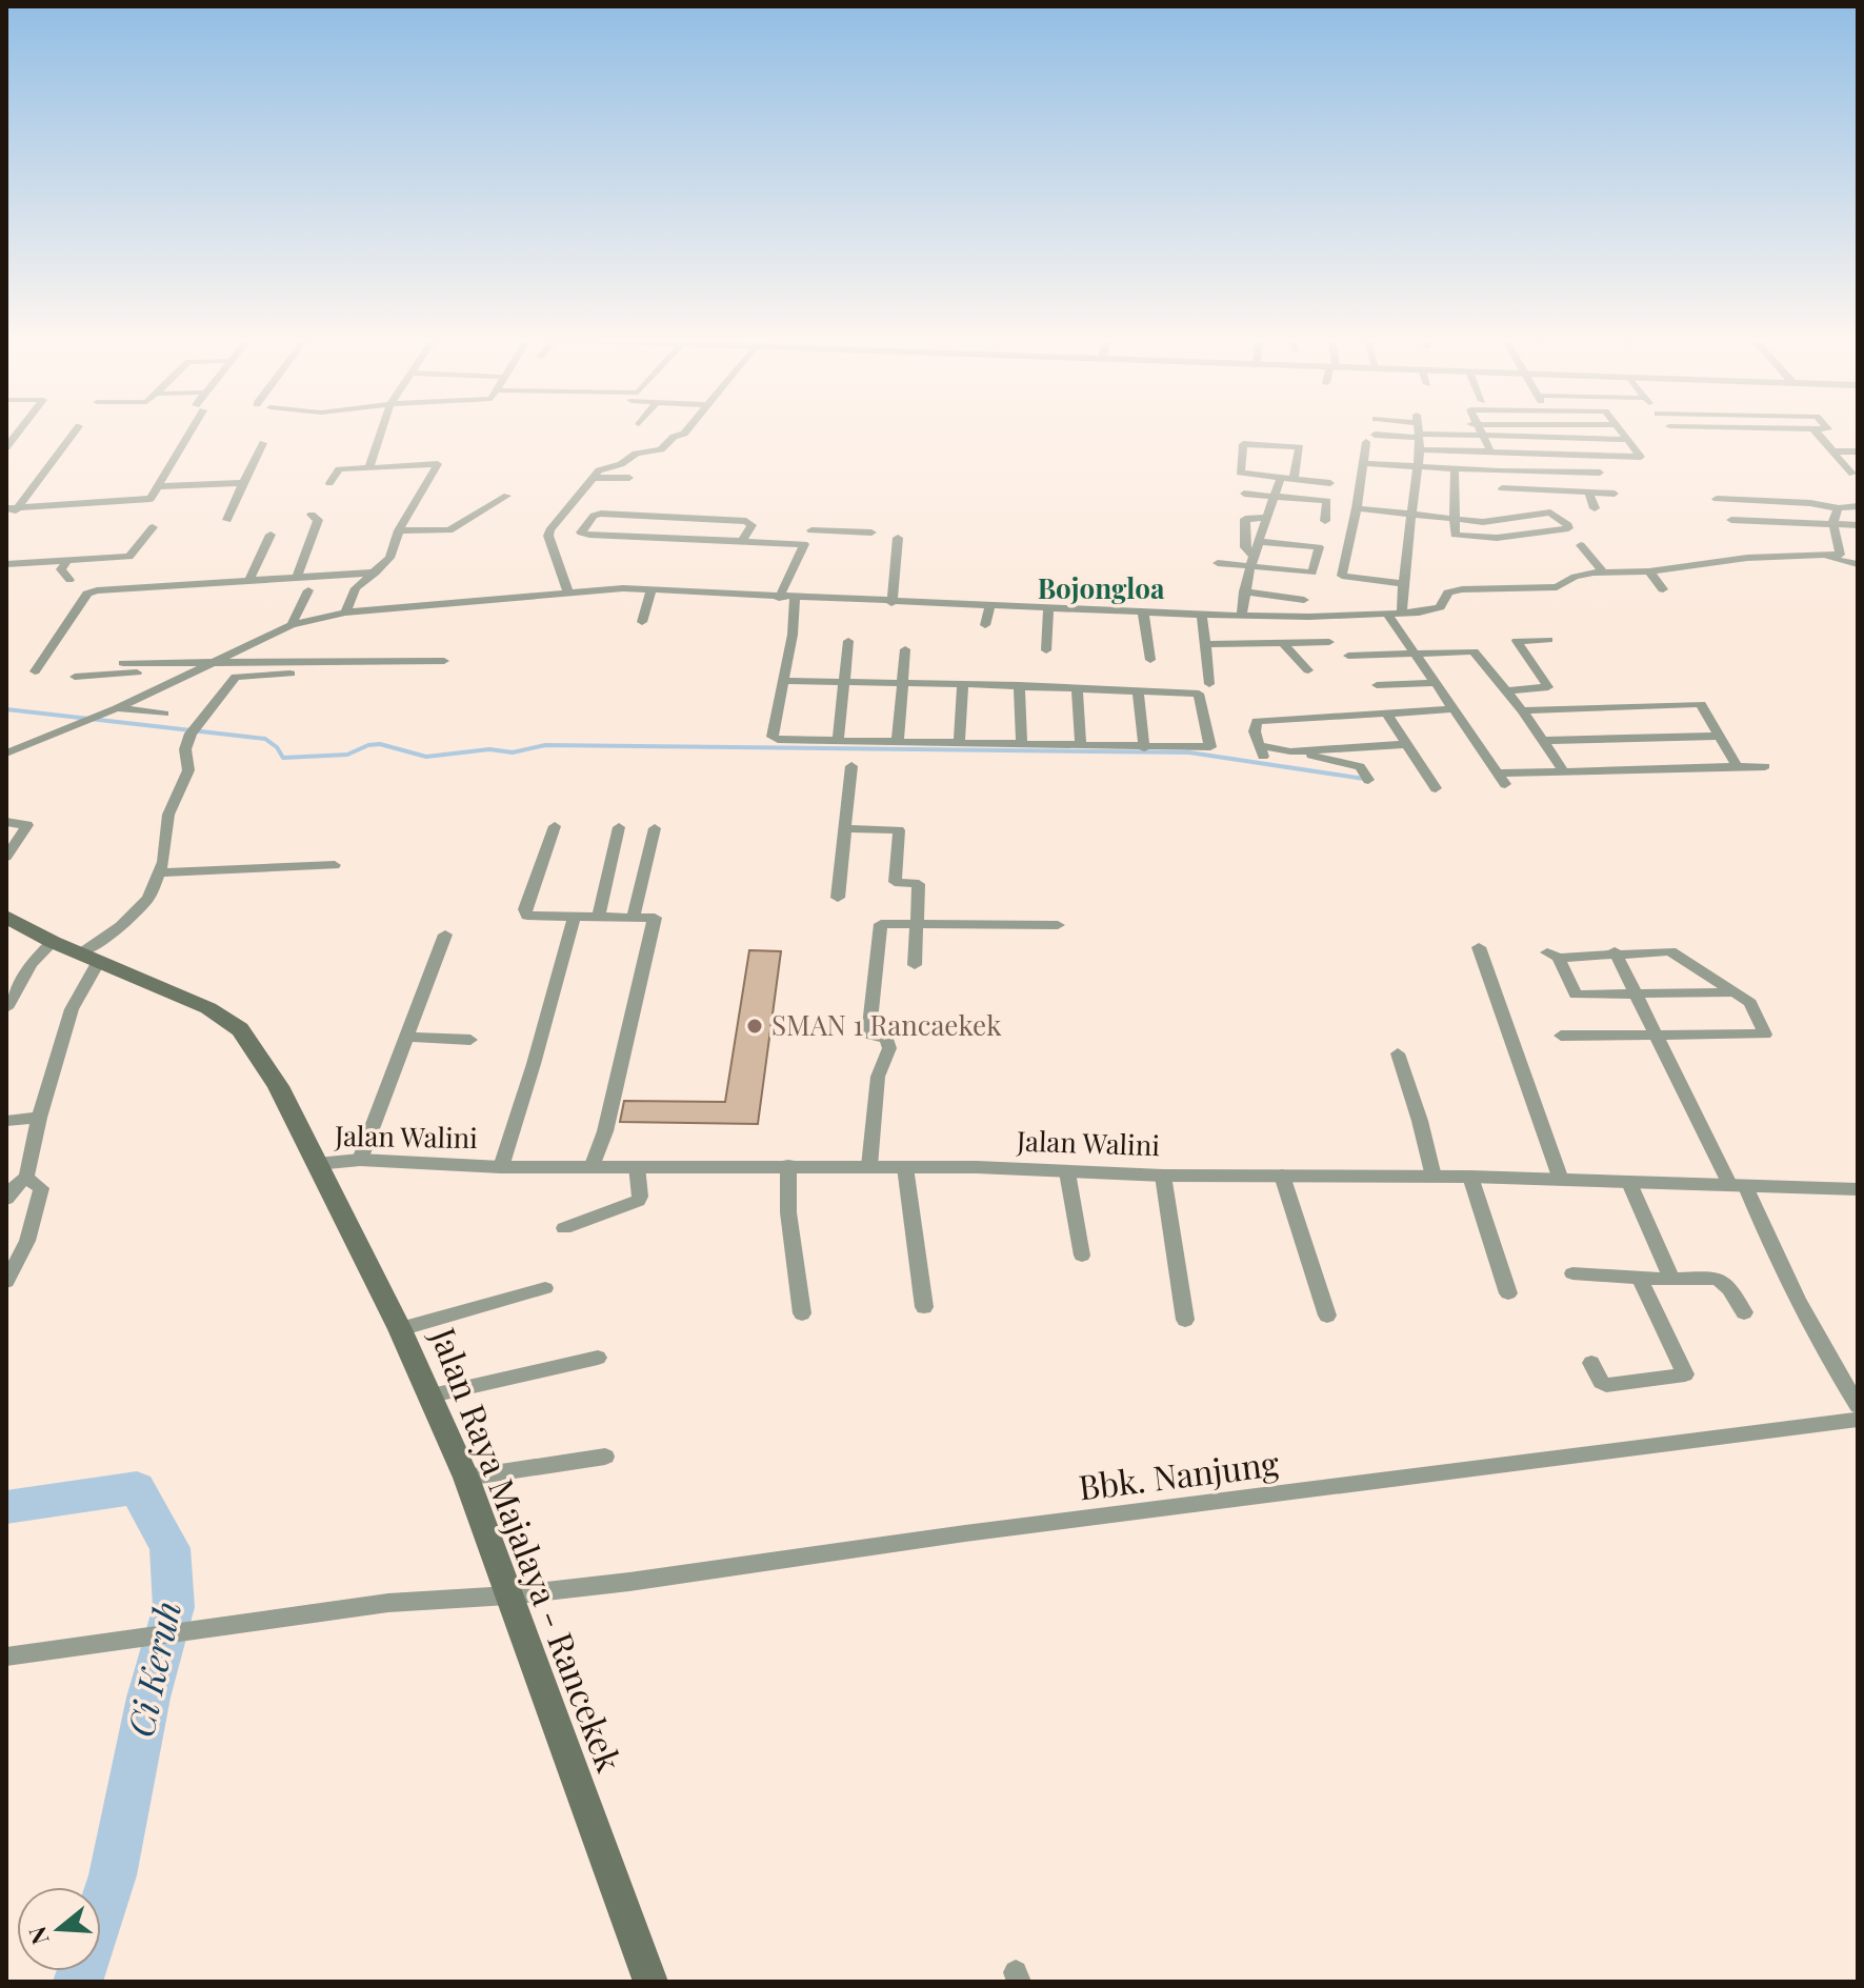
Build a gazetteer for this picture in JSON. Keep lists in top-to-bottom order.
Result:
{
  "streets": {
    "main road": ["Jalan Raya Majalaya - Rancekek"],
    "street": ["Jalan Walini", "Bbk. Nanjung"]
  },
  "crossings": [
    ["Jalan Walini", "Jalan Raya Majalaya - Rancekek"],
    ["Bbk. Nanjung", "Jalan Raya Majalaya - Rancekek"]
  ],
  "districts": ["Bojongloa"],
  "water": ["Ci Keruh"],
  "places": ["SMAN 1 Rancaekek"],
  "north": "left"
}
